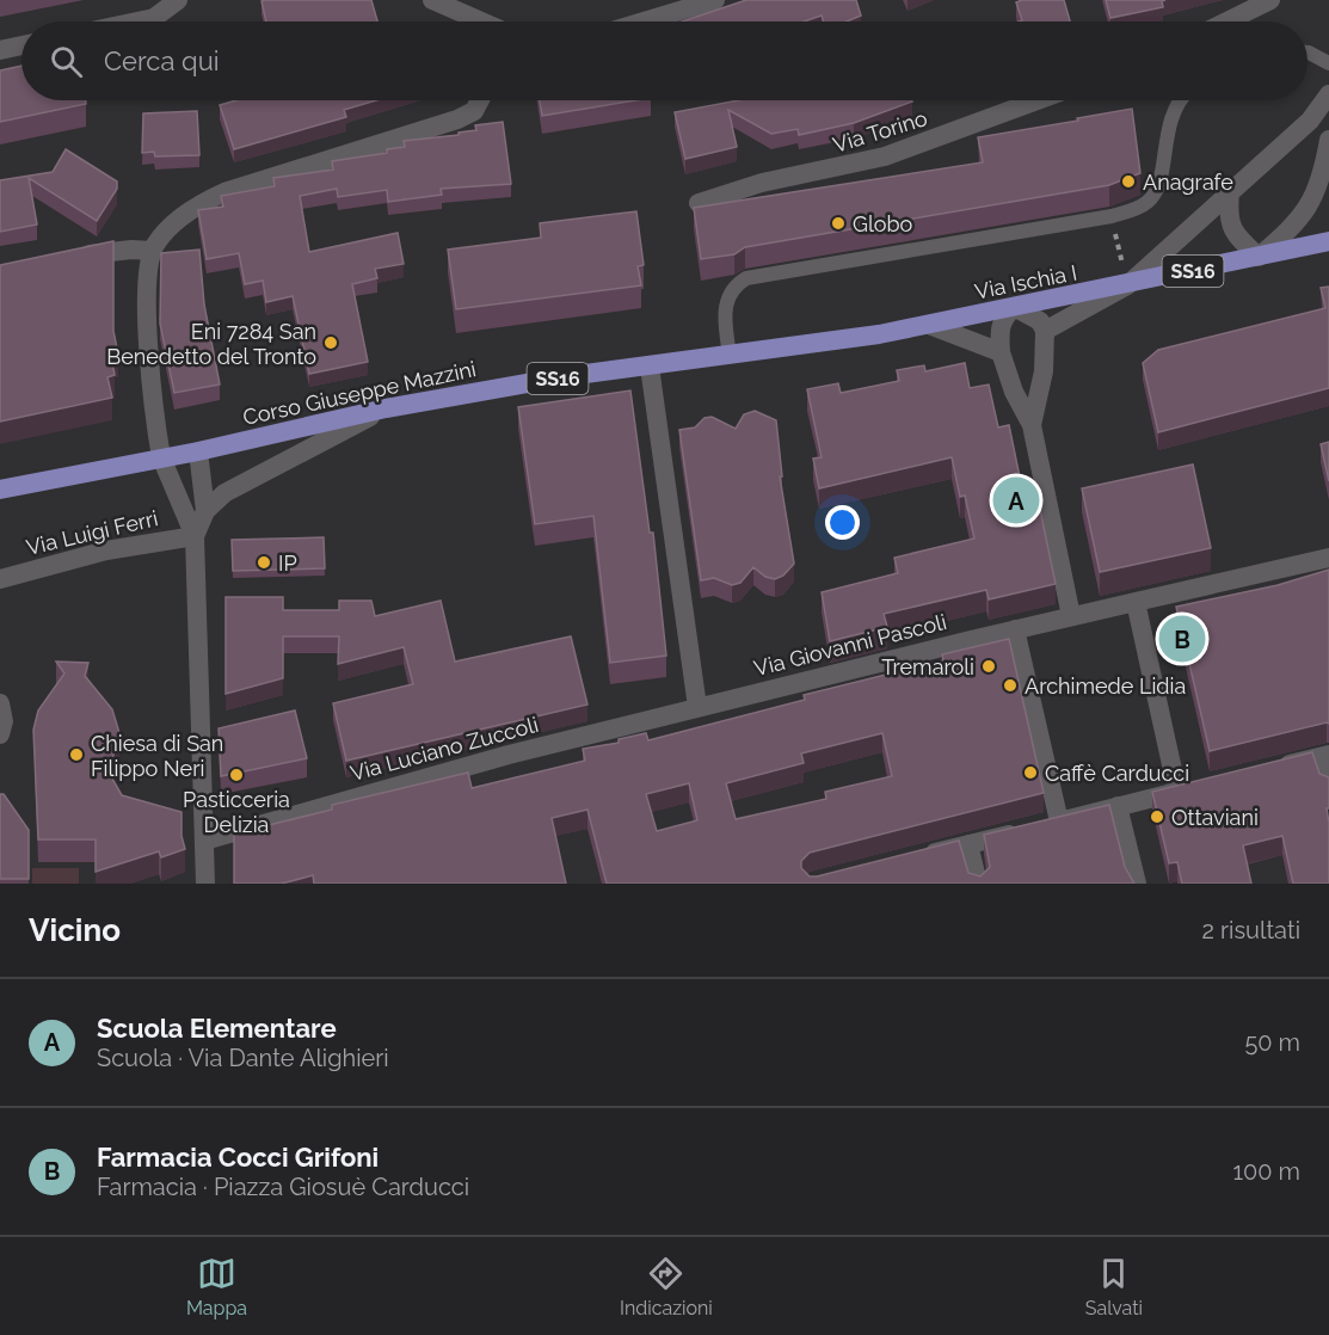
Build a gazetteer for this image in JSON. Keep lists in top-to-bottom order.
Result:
{
  "streets": {
    "main road": ["SS16", "Via Ischia I", "Corso Giuseppe Mazzini"],
    "street": [
      "Via Torino",
      "Via Luigi Ferri",
      "Via Giovanni Pascoli",
      "Via Luciano Zuccoli"
    ]
  },
  "crossings": [
    ["Via Ischia I", "Corso Giuseppe Mazzini"],
    ["Via Giovanni Pascoli", "Via Luciano Zuccoli"]
  ],
  "places": [
    "Anagrafe",
    "Globo",
    "Eni 7284 San Benedetto del Tronto",
    "IP",
    "Tremaroli",
    "Archimede Lidia",
    "Chiesa di San Filippo Neri",
    "Caffè Carducci",
    "Pasticceria Delizia",
    "Ottaviani"
  ],
  "page": {
    "search": "Cerca qui",
    "pins": ["A", "B"],
    "heading": ["Vicino", "2 risultati"],
    "list": [
      {
        "mark": "A",
        "name": "Scuola Elementare",
        "note": "Scuola · Via Dante Alighieri",
        "value": "50 m"
      },
      {
        "mark": "B",
        "name": "Farmacia Cocci Grifoni",
        "note": "Farmacia · Piazza Giosuè Carducci",
        "value": "100 m"
      }
    ],
    "nav": ["Mappa", "Indicazioni", "Salvati"]
  }
}
